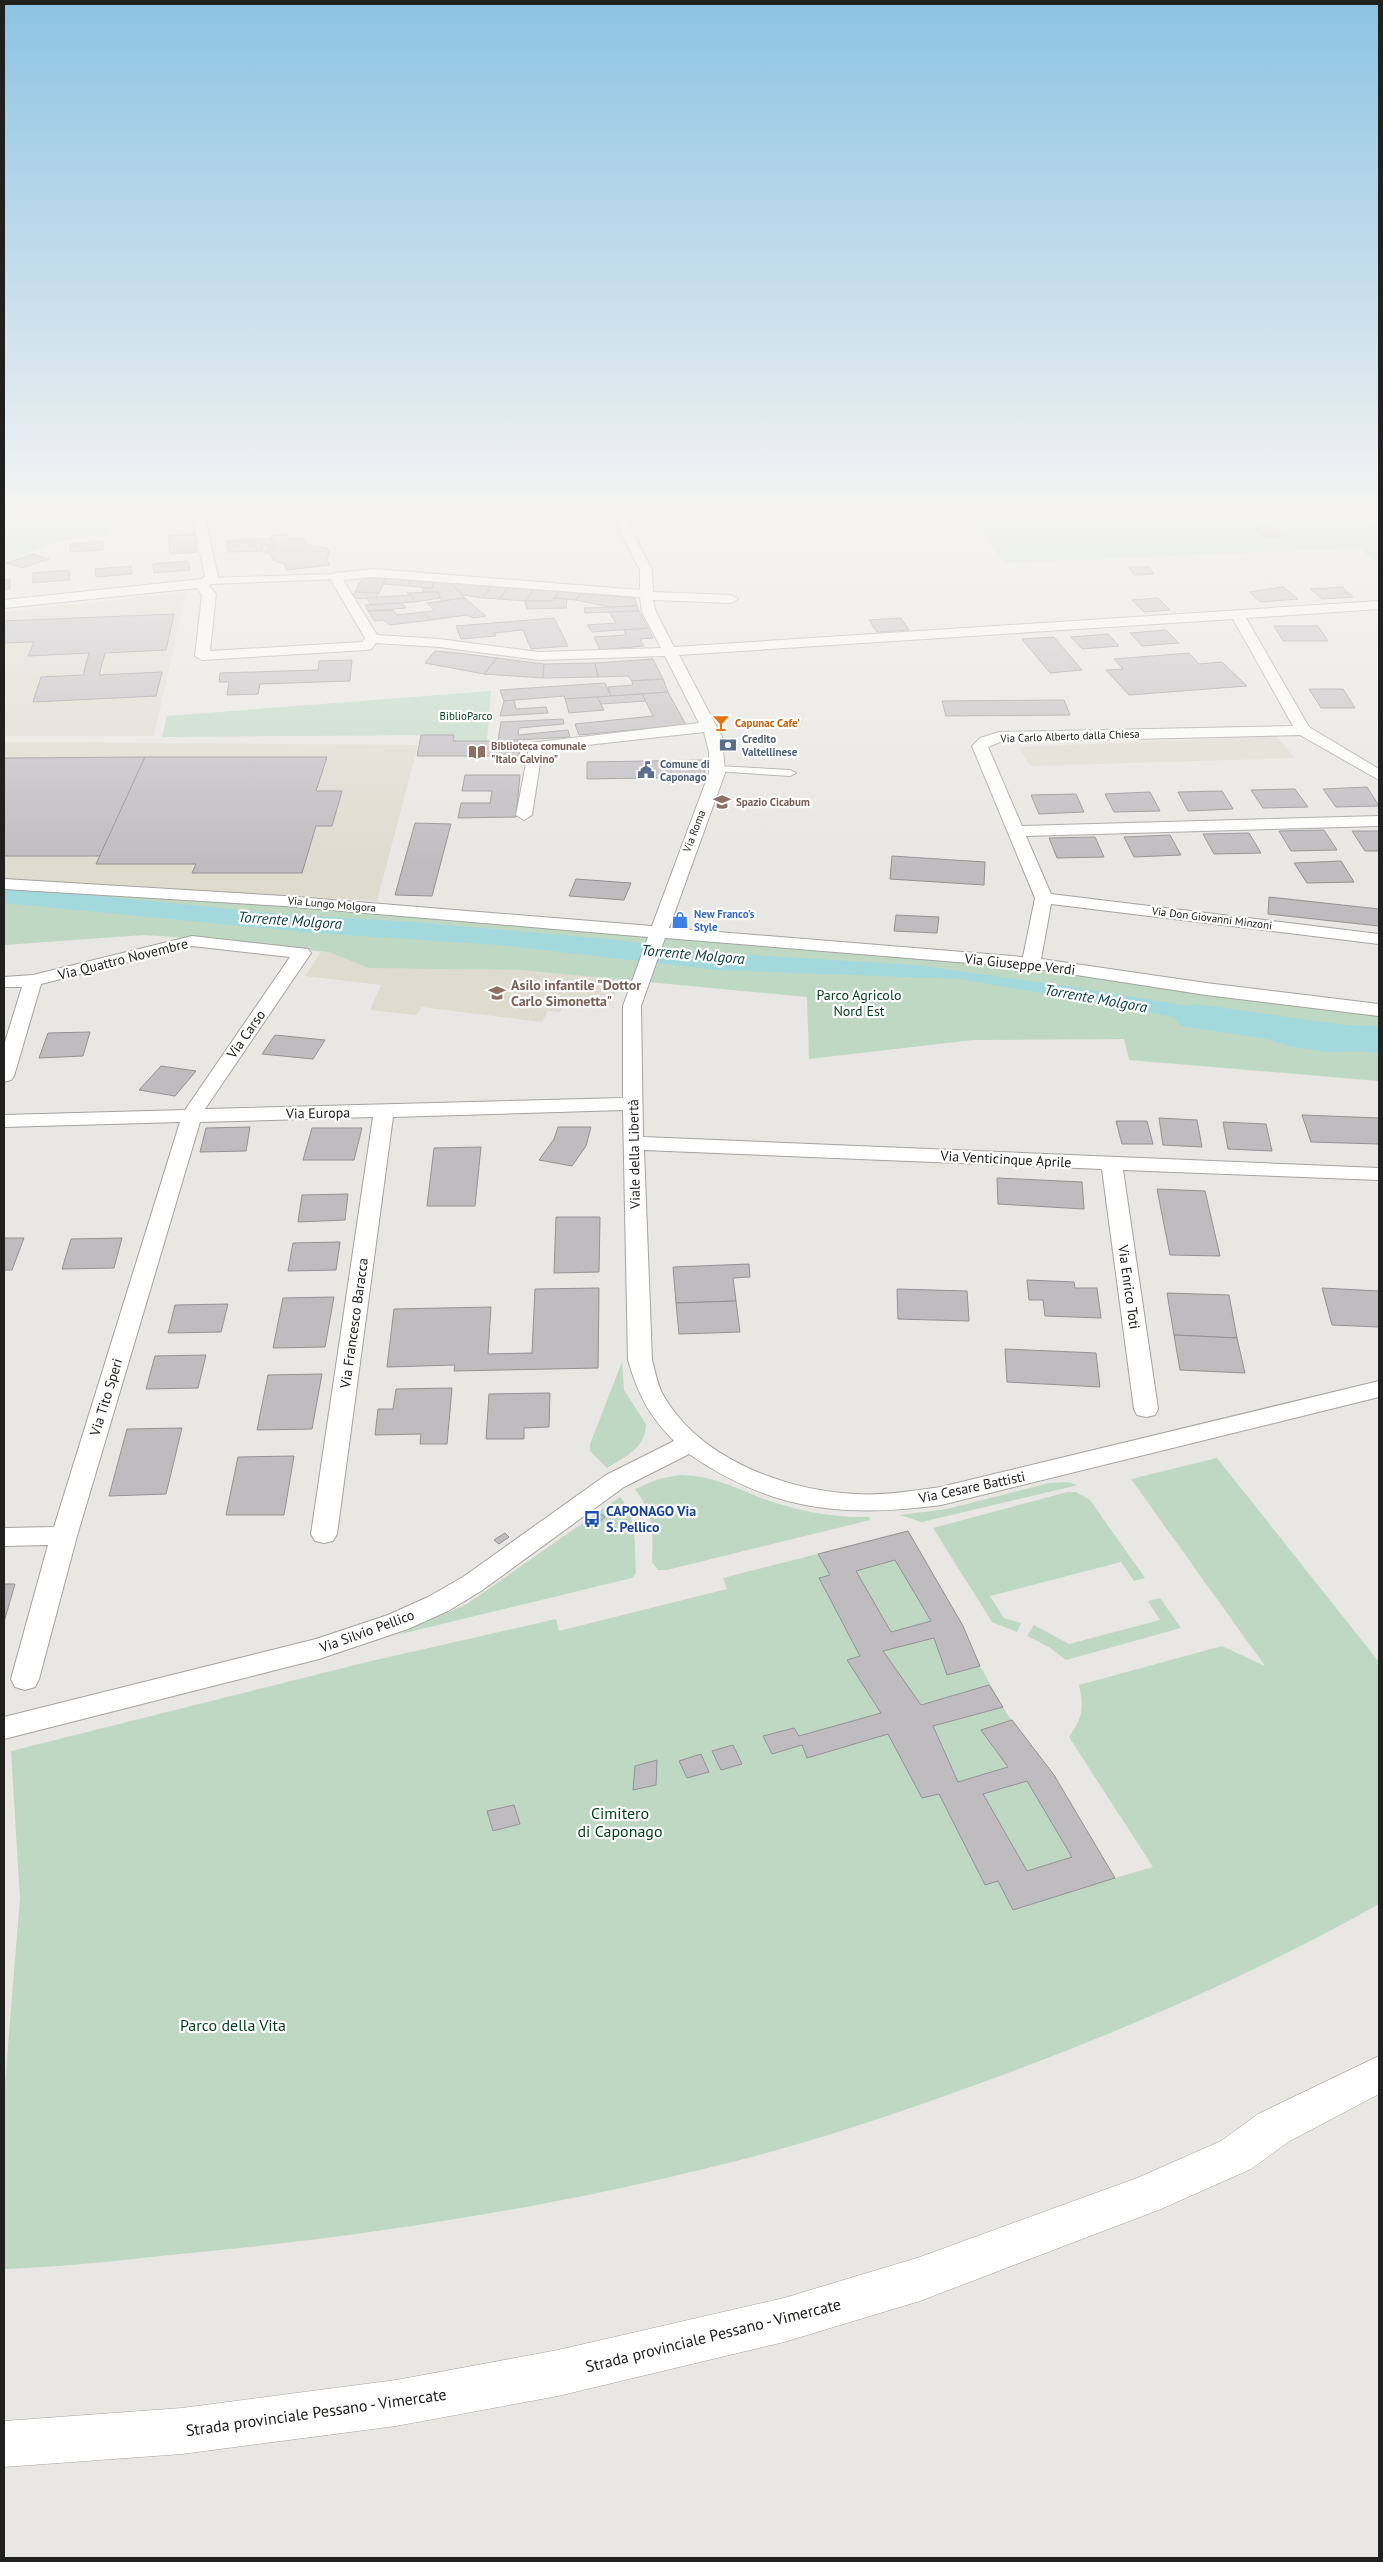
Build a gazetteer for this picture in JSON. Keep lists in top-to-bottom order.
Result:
{
  "streets": {
    "street": [
      "Via Carlo Alberto dalla Chiesa",
      "Via Roma",
      "Via Lungo Molgora",
      "Via Don Giovanni Minzoni",
      "Via Quattro Novembre",
      "Via Giuseppe Verdi",
      "Via Carso",
      "Via Europa",
      "Viale della Libertà",
      "Via Venticinque Aprile",
      "Via Enrico Toti",
      "Via Francesco Baracca",
      "Via Tito Speri",
      "Via Cesare Battisti",
      "Via Silvio Pellico",
      "Strada provinciale Pessano - Vimercate"
    ]
  },
  "crossings": [
    ["Via Carlo Alberto dalla Chiesa", "Via Don Giovanni Minzoni"],
    ["Via Roma", "Via Lungo Molgora"],
    ["Via Roma", "Via Giuseppe Verdi"],
    ["Via Roma", "Viale della Libertà"],
    ["Via Lungo Molgora", "Via Giuseppe Verdi"],
    ["Via Quattro Novembre", "Via Carso"],
    ["Via Carso", "Via Europa"],
    ["Via Carso", "Via Tito Speri"],
    ["Via Europa", "Viale della Libertà"],
    ["Via Europa", "Via Francesco Baracca"],
    ["Via Europa", "Via Tito Speri"],
    ["Viale della Libertà", "Via Venticinque Aprile"],
    ["Viale della Libertà", "Via Cesare Battisti"],
    ["Via Venticinque Aprile", "Via Enrico Toti"],
    ["Via Cesare Battisti", "Via Silvio Pellico"]
  ],
  "water": ["Torrente Molgora"],
  "parks": [
    "BiblioParco",
    "Parco Agricolo Nord Est",
    "Cimitero di Caponago",
    "Parco della Vita"
  ],
  "places": {
    "bar": ["Capunac Cafe'"],
    "bank": ["Credito Valtellinese"],
    "library": ["Biblioteca comunale \"Italo Calvino\""],
    "public building": ["Comune di Caponago"],
    "school or university": ["Spazio Cicabum", "Asilo infantile \"Dottor Carlo Simonetta\""],
    "shop": ["New Franco's Style"],
    "bus stop": ["CAPONAGO Via S. Pellico"]
  }
}
